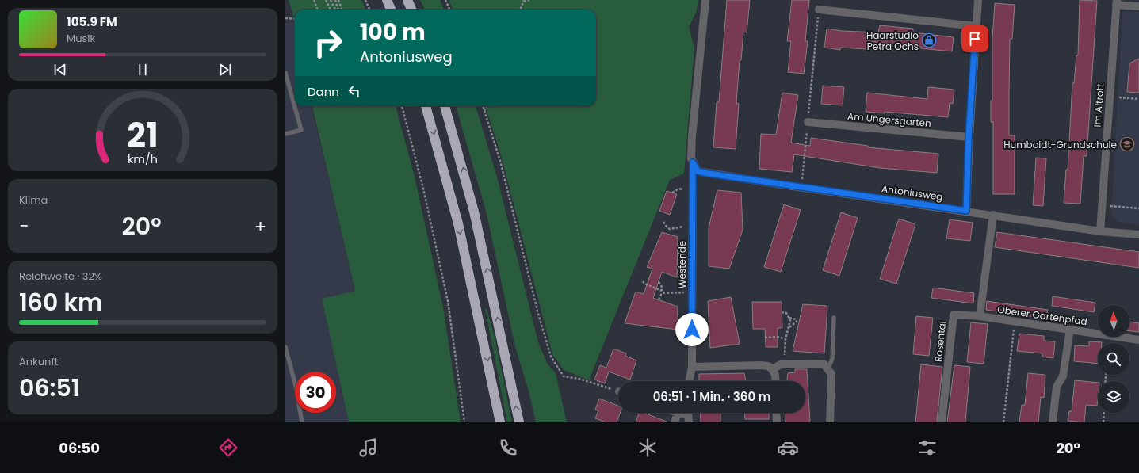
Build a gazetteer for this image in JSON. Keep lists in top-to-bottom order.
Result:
{
  "streets": {
    "street": [
      "Im Altrott",
      "Am Ungersgarten",
      "Antoniusweg",
      "Westende",
      "Oberer Gartenpfad",
      "Rosental"
    ]
  },
  "crossings": [
    ["Im Altrott", "Antoniusweg"],
    ["Antoniusweg", "Westende"],
    ["Oberer Gartenpfad", "Rosental"]
  ],
  "places": {
    "shop": ["Haarstudio Petra Ochs"],
    "school or university": ["Humboldt-Grundschule"]
  },
  "north": "top",
  "page": {
    "turn": ["100 m", "Antoniusweg"],
    "song": ["105.9 FM", "Musik"],
    "then": "Dann",
    "tile": [
      "Klima",
      ["Reichweite · 32%", "160 km"],
      ["Ankunft", "06:51"]
    ],
    "heat": ["−", "20°", "+"],
    "limit": "30",
    "trip": "06:51 · 1 Min. · 360 m",
    "tabs": ["06:50", "20°"],
    "gauge": ["21", "km/h"]
  }
}
